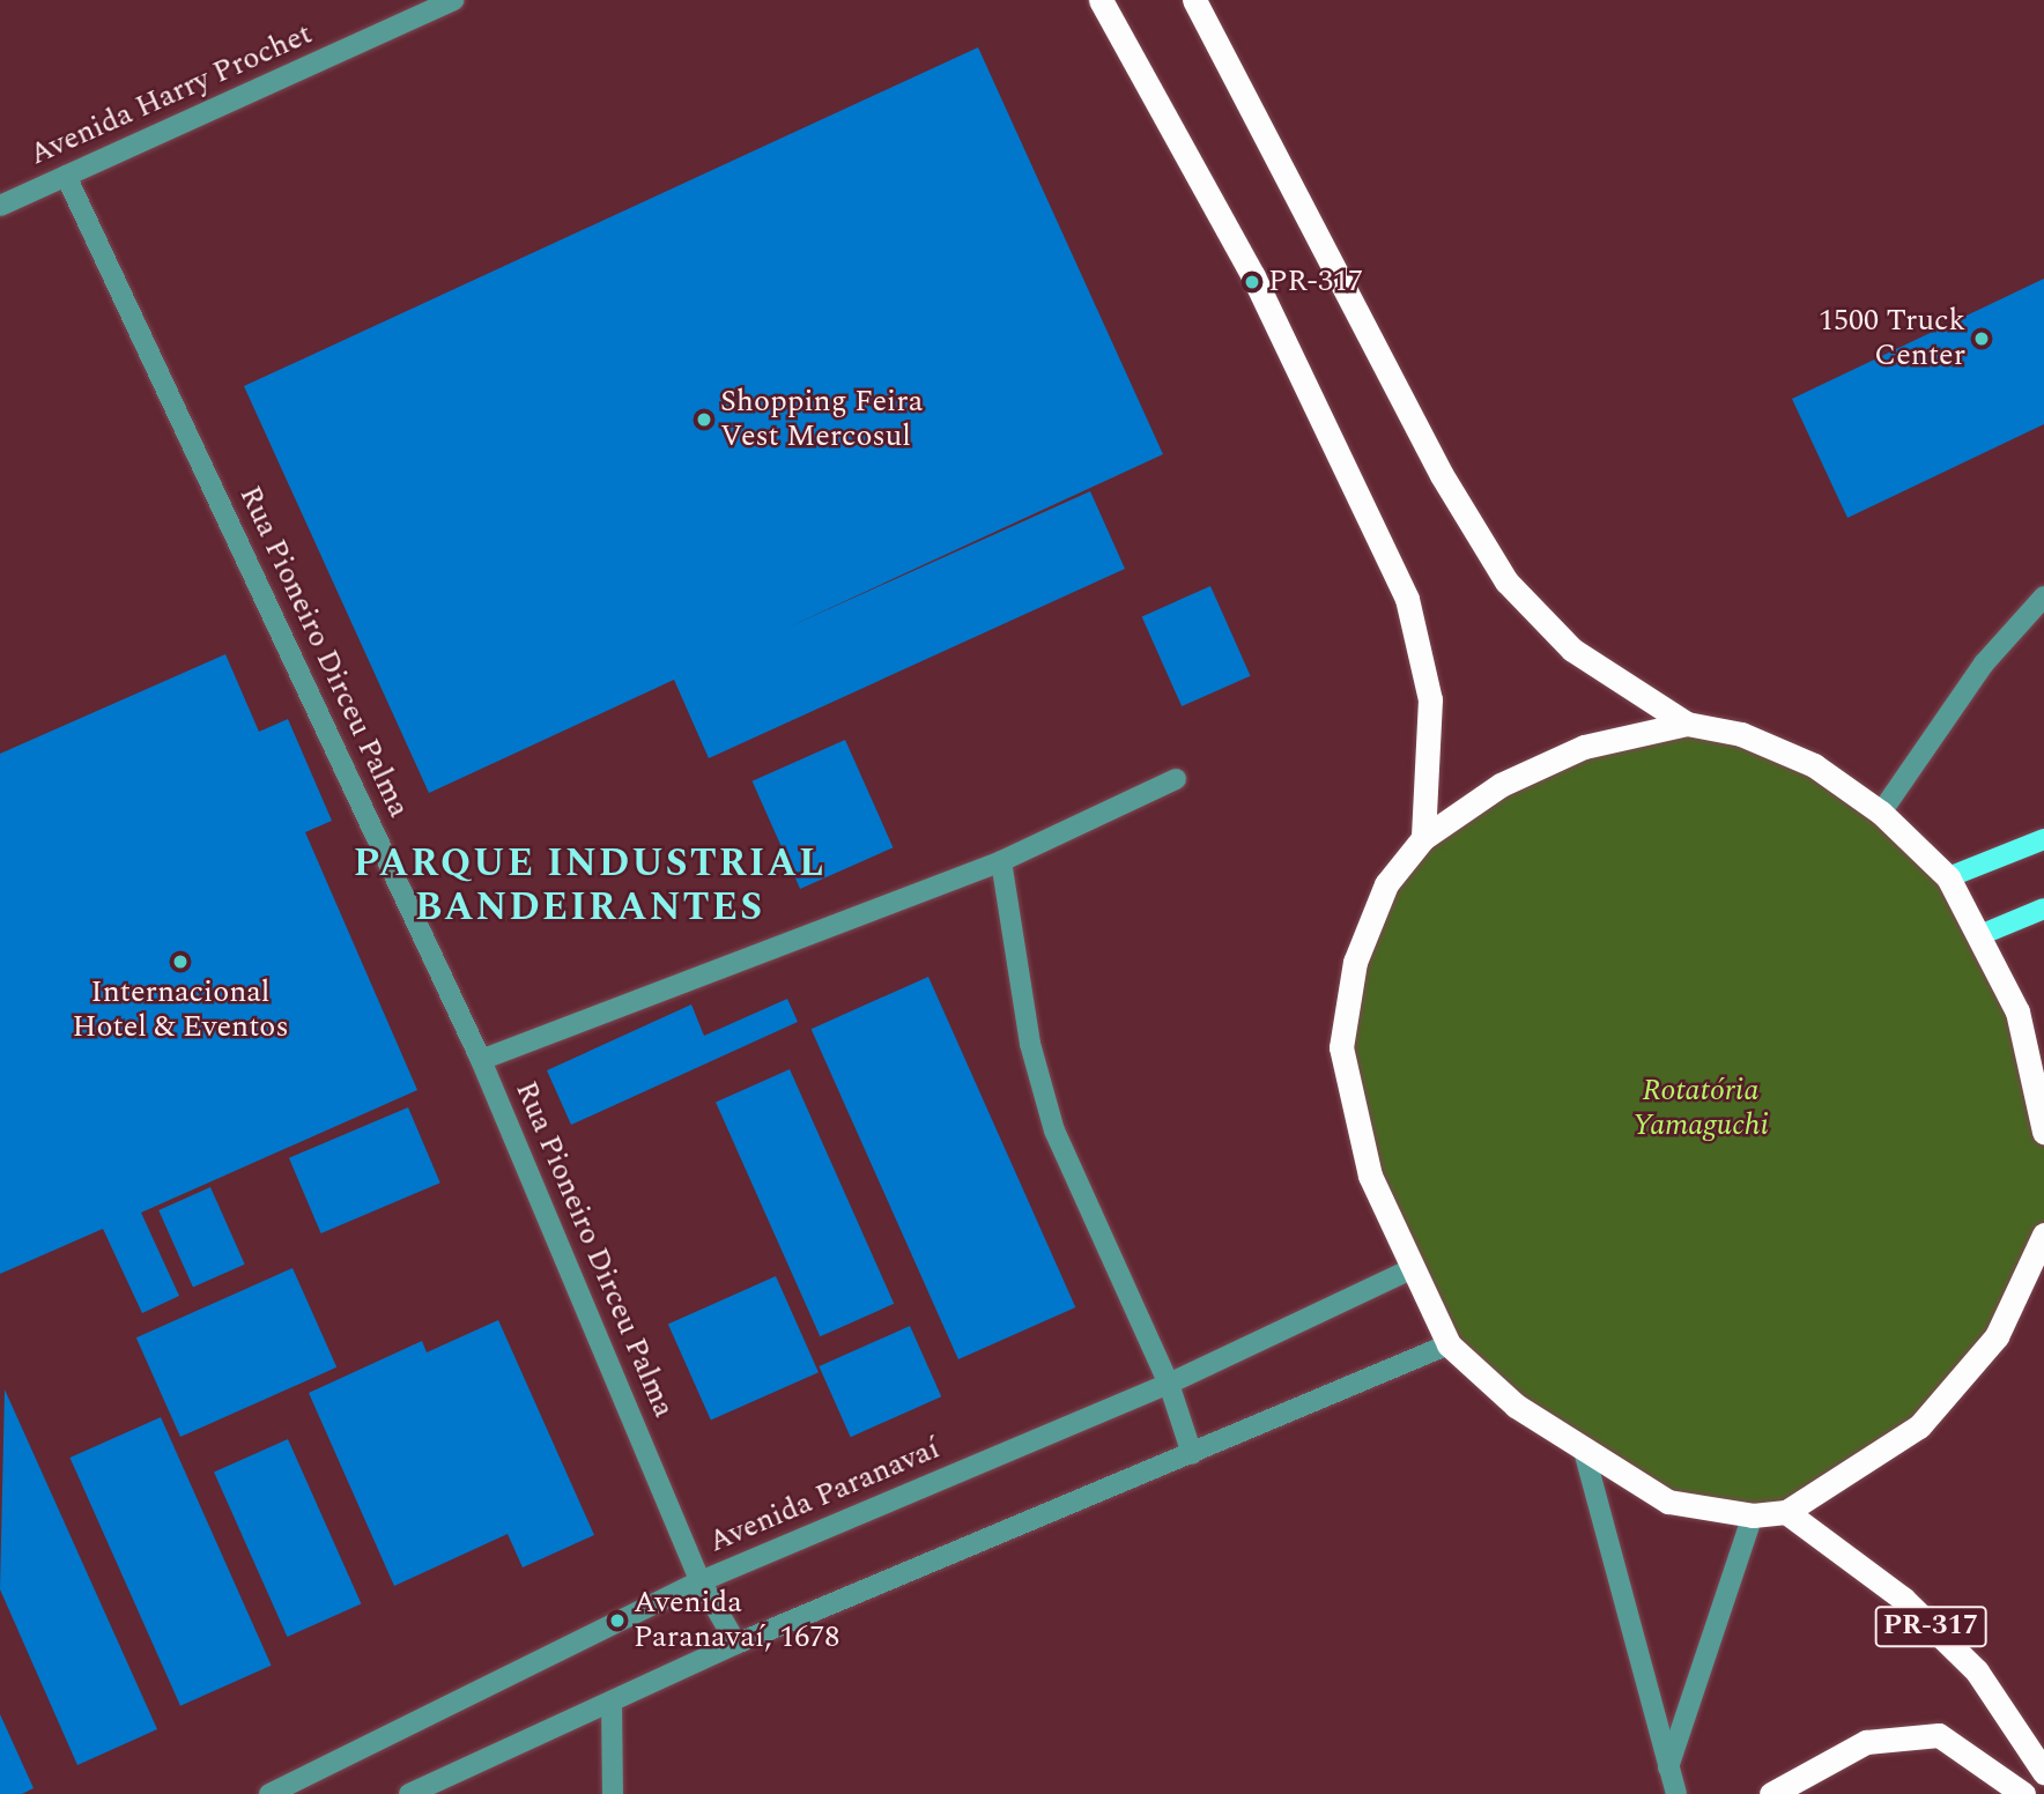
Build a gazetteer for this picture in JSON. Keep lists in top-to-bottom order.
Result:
{
  "streets": {
    "highway": ["PR-317"],
    "street": ["Avenida Harry Prochet", "Rua Pioneiro Dirceu Palma", "Avenida Paranavaí"]
  },
  "crossings": [
    ["Avenida Harry Prochet", "Rua Pioneiro Dirceu Palma"],
    ["Rua Pioneiro Dirceu Palma", "Avenida Paranavaí"]
  ],
  "districts": ["PARQUE INDUSTRIAL BANDEIRANTES"],
  "parks": ["Rotatória Yamaguchi"],
  "places": [
    "PR-317",
    "1500 Truck Center",
    "Shopping Feira Vest Mercosul",
    "Internacional Hotel & Eventos",
    "Avenida Paranavaí, 1678"
  ]
}
